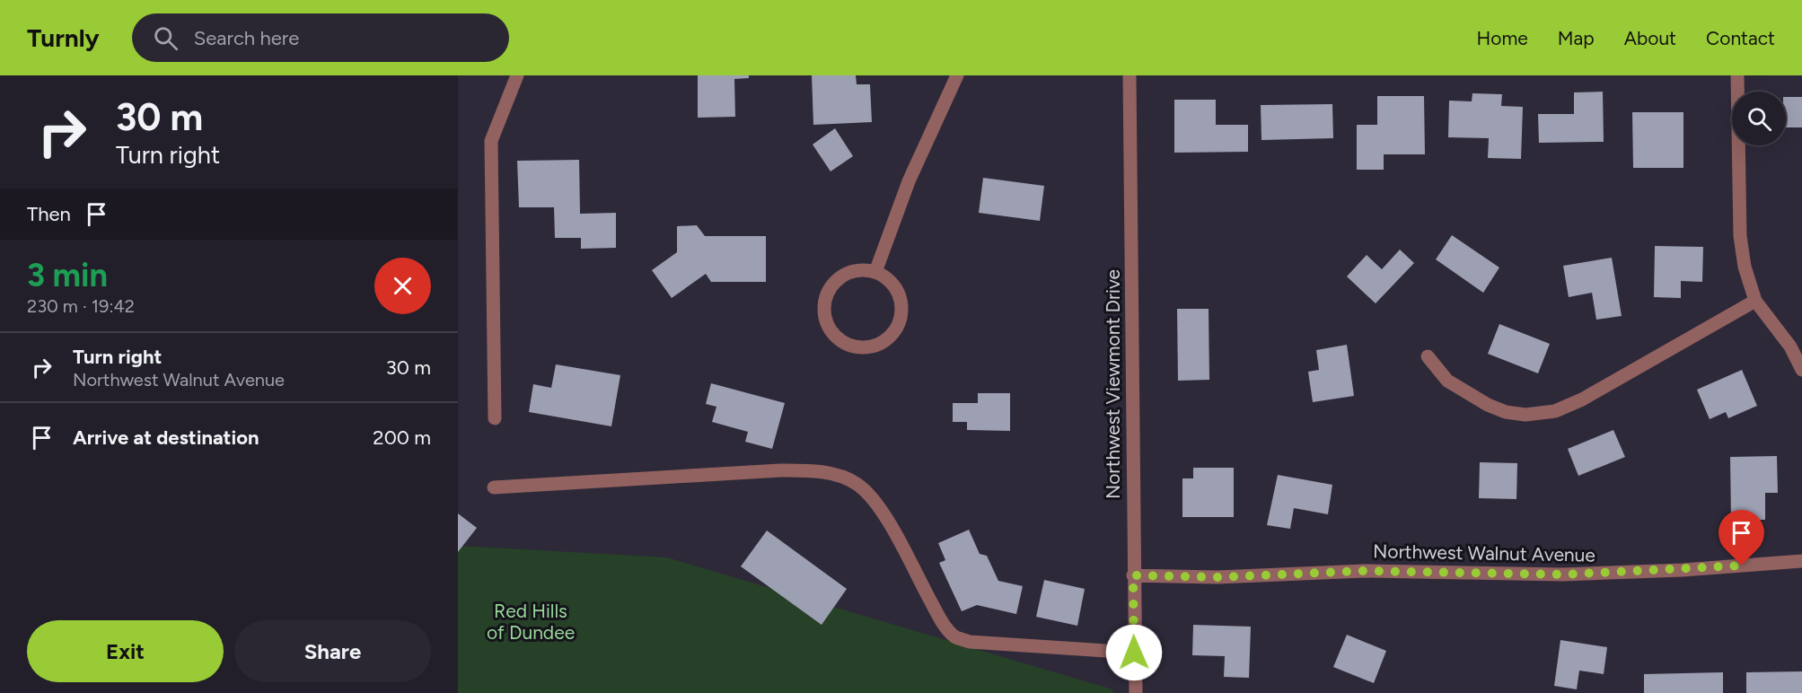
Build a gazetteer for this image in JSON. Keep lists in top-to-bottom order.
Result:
{
  "streets": {
    "street": ["Northwest Viewmont Drive", "Northwest Walnut Avenue"]
  },
  "crossings": [
    ["Northwest Viewmont Drive", "Northwest Walnut Avenue"]
  ],
  "parks": ["Red Hills of Dundee"],
  "page": {
    "header": "Turnly",
    "search": "Search here",
    "nav": [
      "Home",
      "Map",
      "About",
      "Contact"
    ],
    "turn": ["30 m", "Turn right"],
    "then": "Then",
    "heading": ["3 min", "230 m · 19:42"],
    "list": [
      {
        "name": "Turn right",
        "note": "Northwest Walnut Avenue",
        "value": "30 m"
      },
      {
        "name": "Arrive at destination",
        "value": "200 m"
      }
    ],
    "buttons": ["Exit", "Share"]
  }
}
